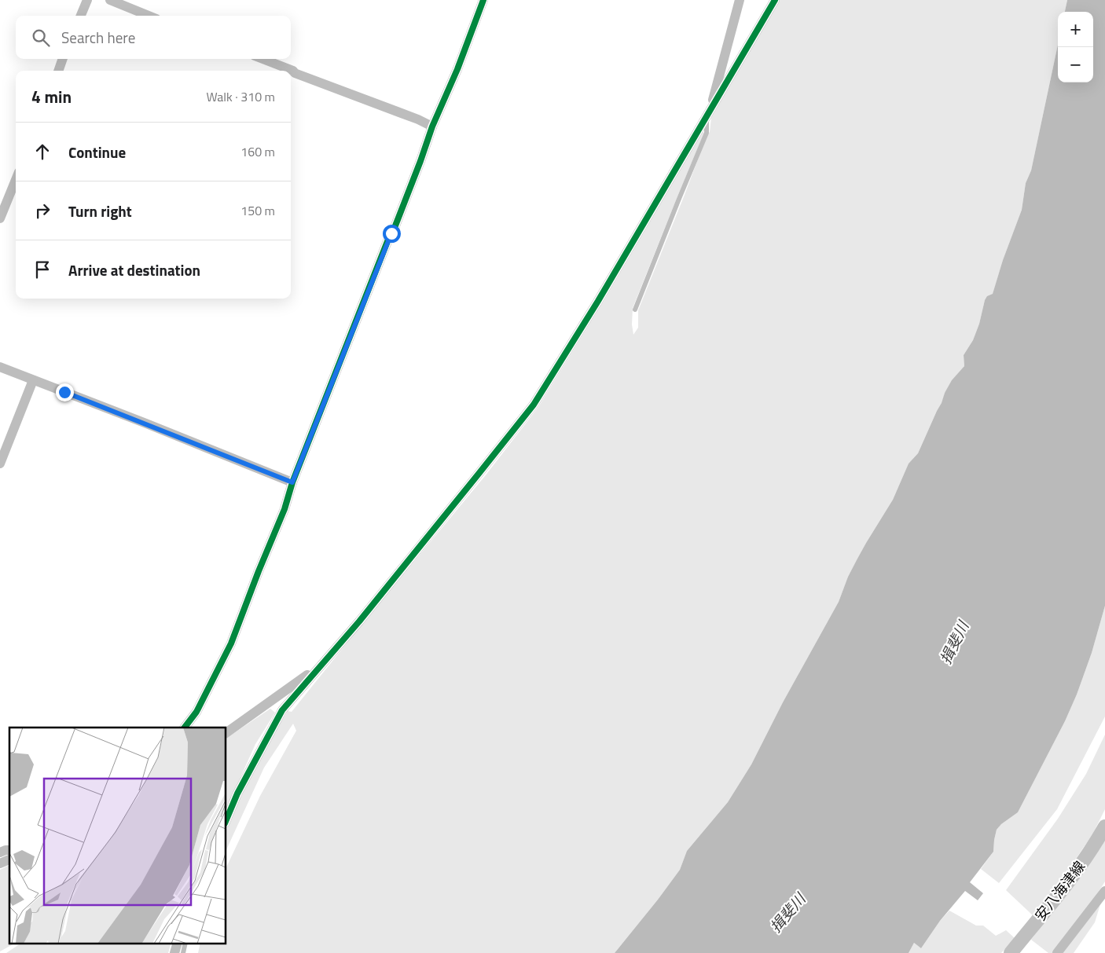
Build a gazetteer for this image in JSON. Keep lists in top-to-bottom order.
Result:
{
  "streets": {
    "main road": ["安八海津線"]
  },
  "water": ["揖斐川"],
  "page": {
    "map_buttons": ["+", "−"],
    "search": "Search here",
    "heading": ["4 min", "Walk · 310 m"],
    "list": [
      ["Continue", "160 m"],
      ["Turn right", "150 m"],
      "Arrive at destination"
    ]
  }
}
